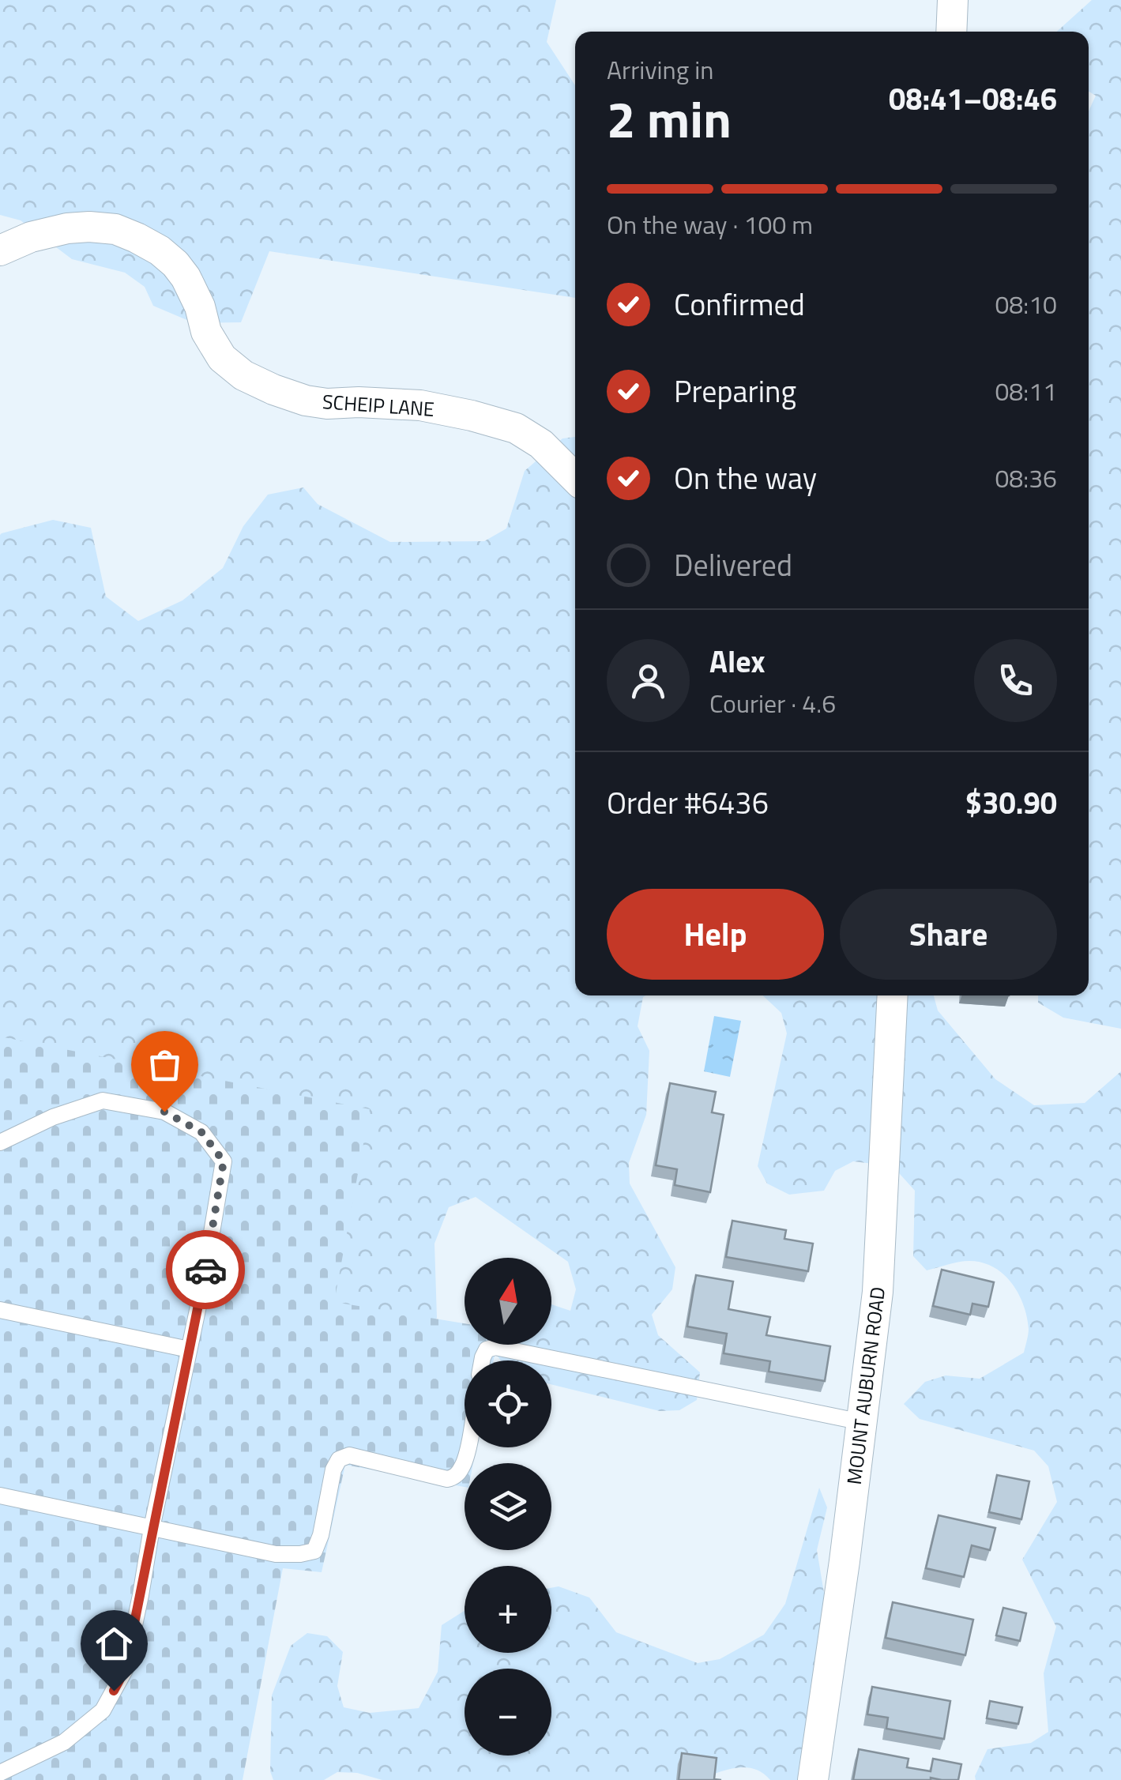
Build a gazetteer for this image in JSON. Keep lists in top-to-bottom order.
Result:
{
  "streets": {
    "street": ["SCHEIP LANE", "MOUNT AUBURN ROAD"]
  },
  "north": "top",
  "page": {
    "heading": ["2 min", "Arriving in", "08:41–08:46"],
    "panel": [
      "Alex",
      "Courier · 4.6",
      "Order #6436",
      "$30.90"
    ],
    "bar": "On the way · 100 m",
    "list": [
      ["Confirmed", "08:10"],
      ["Preparing", "08:11"],
      ["On the way", "08:36"],
      "Delivered"
    ],
    "buttons": ["Help", "Share"],
    "map_buttons": ["+", "−"]
  }
}
